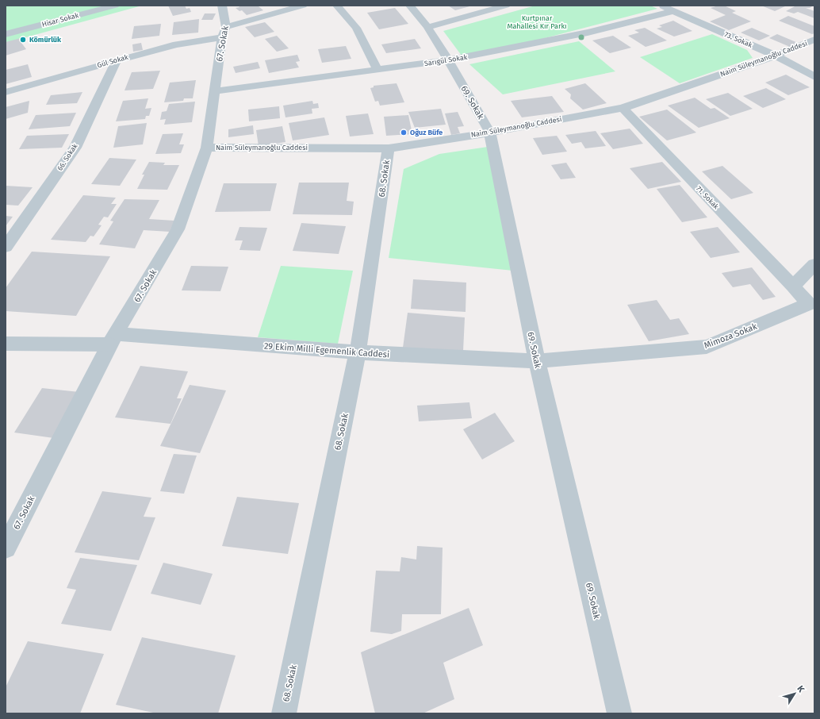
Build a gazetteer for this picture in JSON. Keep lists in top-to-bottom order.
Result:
{
  "streets": {
    "street": [
      "Hisar Sokak",
      "73. Sokak",
      "67. Sokak",
      "Naim Süleymanoğlu Caddesi",
      "Sarıgül Sokak",
      "Gül Sokak",
      "69. Sokak",
      "66. Sokak",
      "68. Sokak",
      "71. Sokak",
      "Mimoza Sokak",
      "29 Ekim Milli Egemenlik Caddesi"
    ]
  },
  "crossings": [
    ["73. Sokak", "Naim Süleymanoğlu Caddesi"],
    ["73. Sokak", "Sarıgül Sokak"],
    ["67. Sokak", "Naim Süleymanoğlu Caddesi"],
    ["67. Sokak", "Sarıgül Sokak"],
    ["67. Sokak", "Gül Sokak"],
    ["67. Sokak", "29 Ekim Milli Egemenlik Caddesi"],
    ["Naim Süleymanoğlu Caddesi", "69. Sokak"],
    ["Naim Süleymanoğlu Caddesi", "68. Sokak"],
    ["Naim Süleymanoğlu Caddesi", "71. Sokak"],
    ["Sarıgül Sokak", "69. Sokak"],
    ["Gül Sokak", "66. Sokak"],
    ["69. Sokak", "Mimoza Sokak"],
    ["69. Sokak", "29 Ekim Milli Egemenlik Caddesi"],
    ["68. Sokak", "29 Ekim Milli Egemenlik Caddesi"],
    ["71. Sokak", "Mimoza Sokak"],
    ["Mimoza Sokak", "29 Ekim Milli Egemenlik Caddesi"]
  ],
  "parks": ["Kurtpınar Mahallesi Kır Parkı"],
  "places": ["Kömürlük", "Oğuz Büfe"],
  "north": "top right"
}
